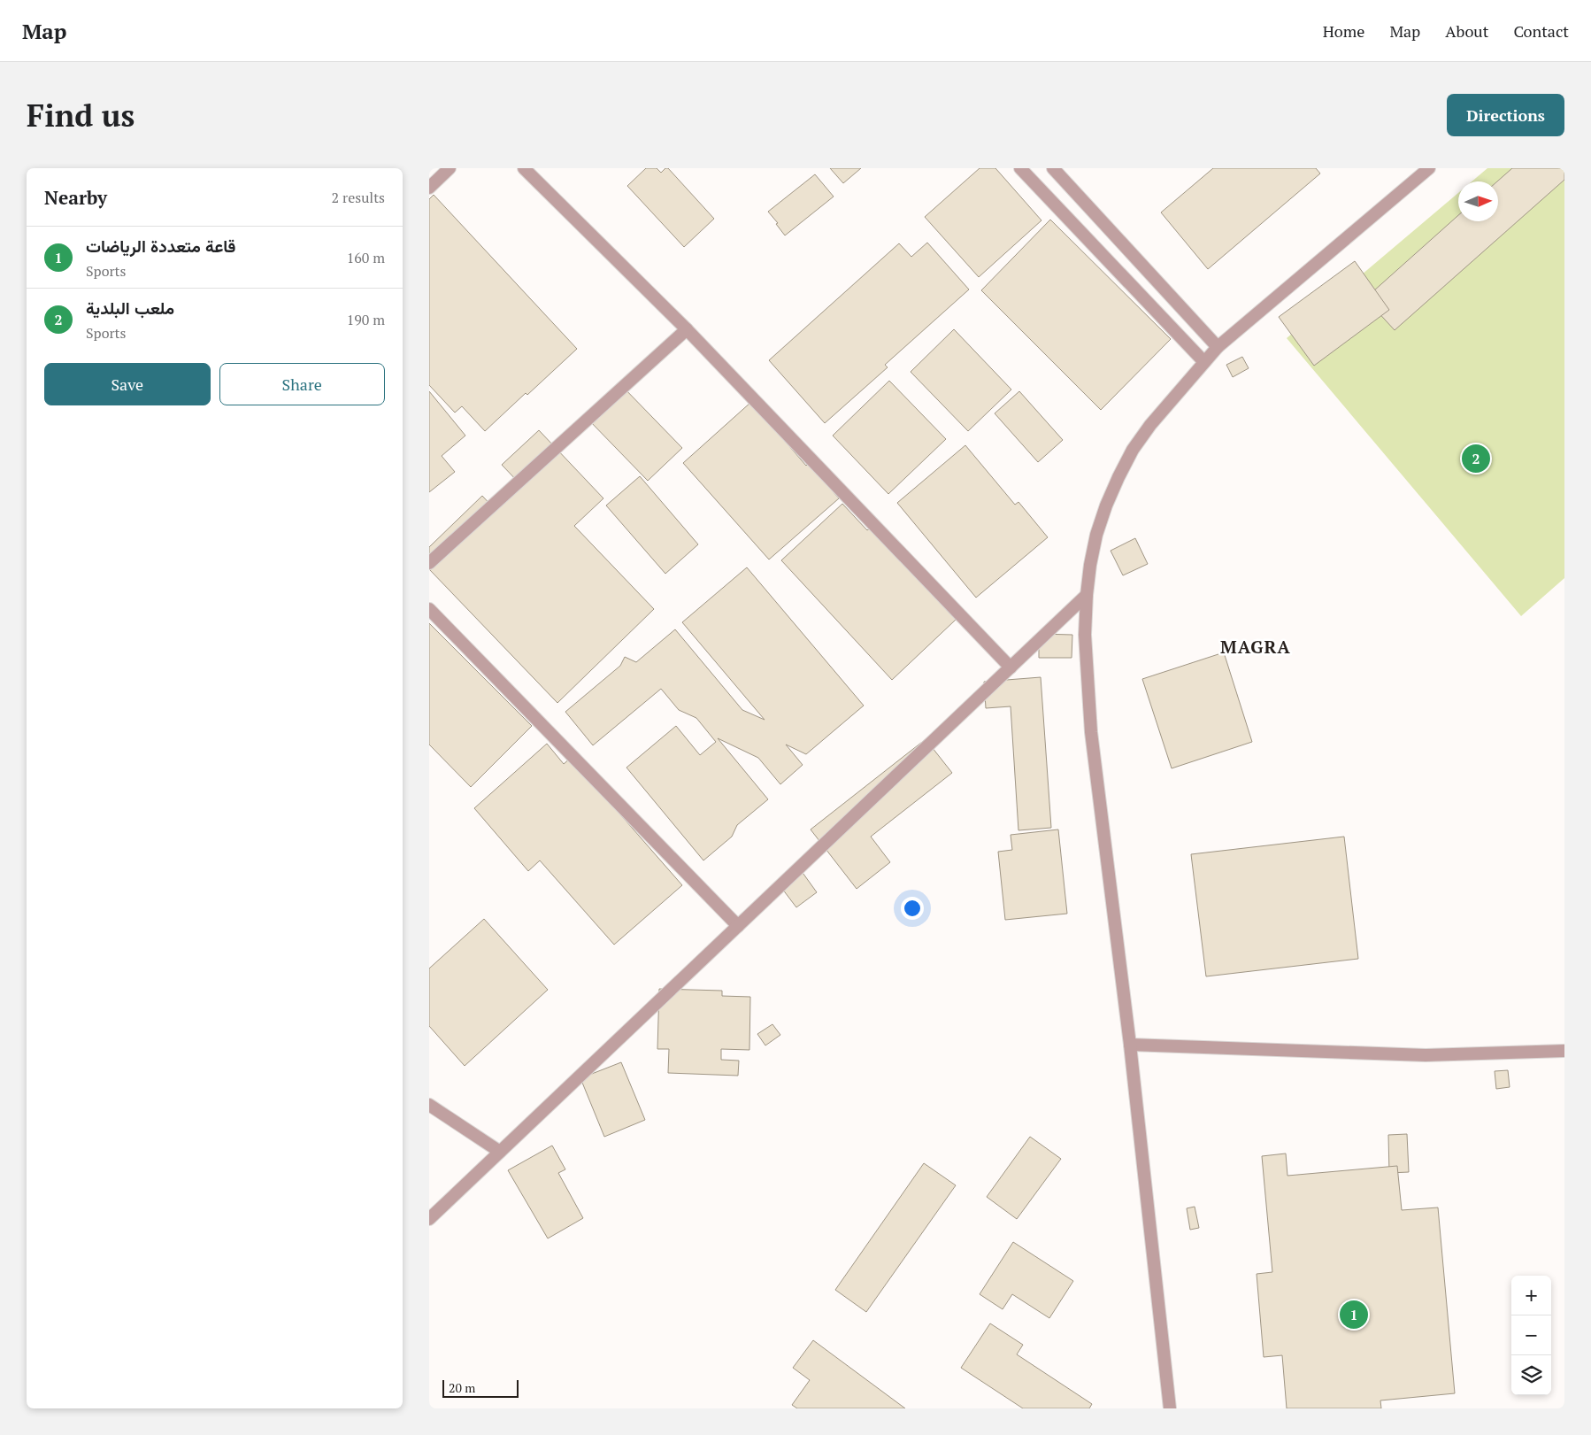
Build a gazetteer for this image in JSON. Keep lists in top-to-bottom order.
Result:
{
  "districts": ["MAGRA"],
  "scale_bar": "20 m",
  "north": "right",
  "page": {
    "header": "Map",
    "nav": [
      "Home",
      "Map",
      "About",
      "Contact"
    ],
    "buttons": [
      "Directions",
      ["Save", "Share"]
    ],
    "title": "Find us",
    "heading": ["Nearby", "2 results"],
    "list": [
      {
        "mark": "1",
        "name": "قاعة متعددة الرياضات",
        "note": "Sports",
        "value": "160 m"
      },
      {
        "mark": "2",
        "name": "ملعب البلدية",
        "note": "Sports",
        "value": "190 m"
      }
    ],
    "pins": ["2", "1"],
    "map_buttons": ["+", "−"],
    "scale": "20 m"
  }
}
